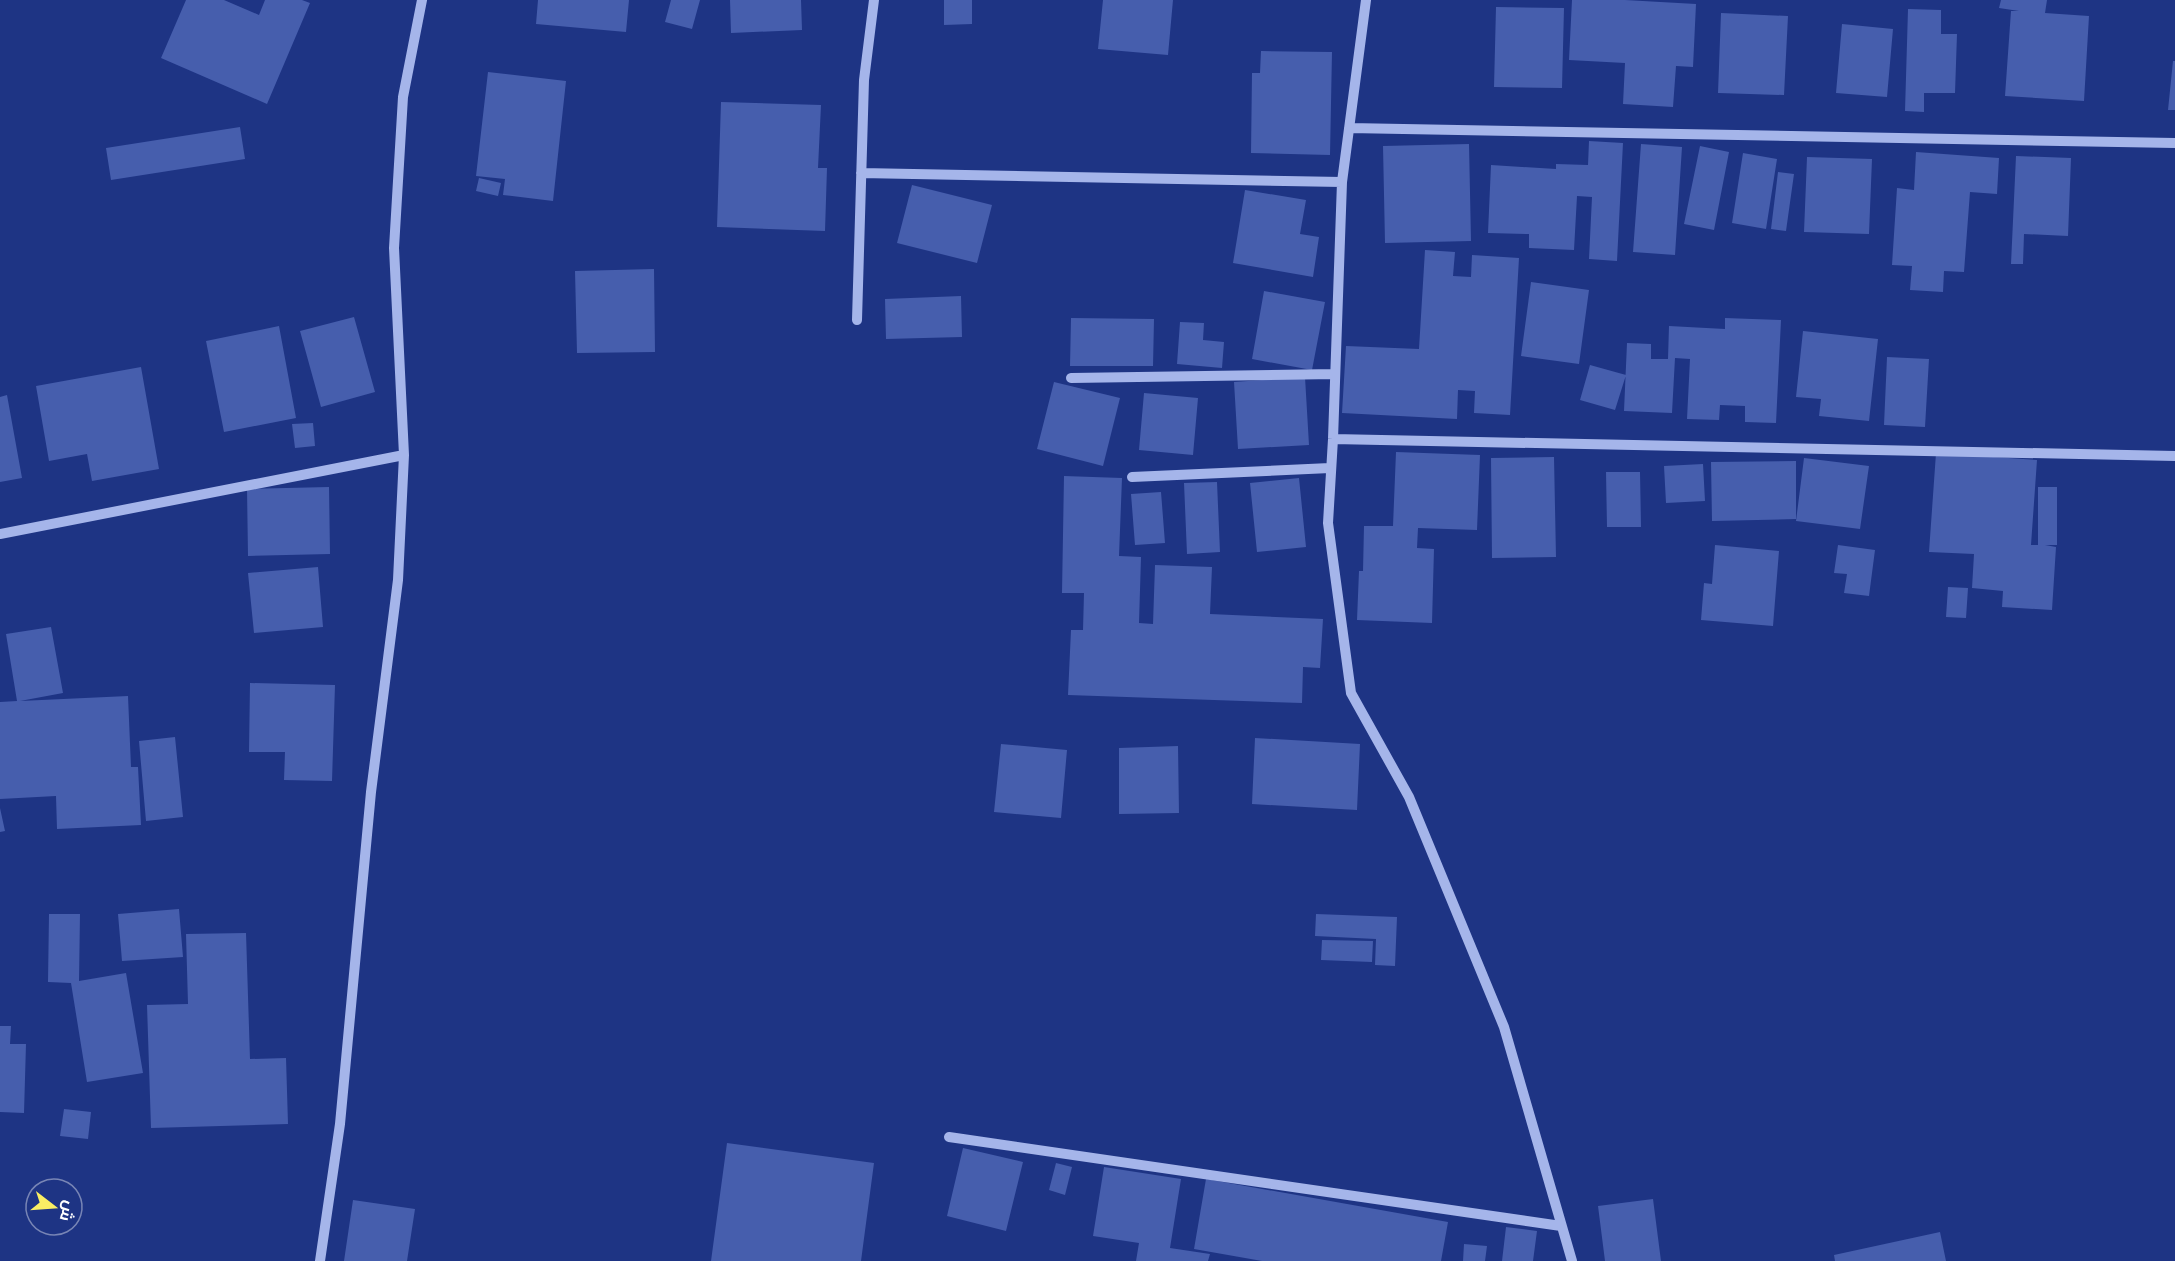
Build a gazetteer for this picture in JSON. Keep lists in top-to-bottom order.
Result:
{
  "north": "right"
}
